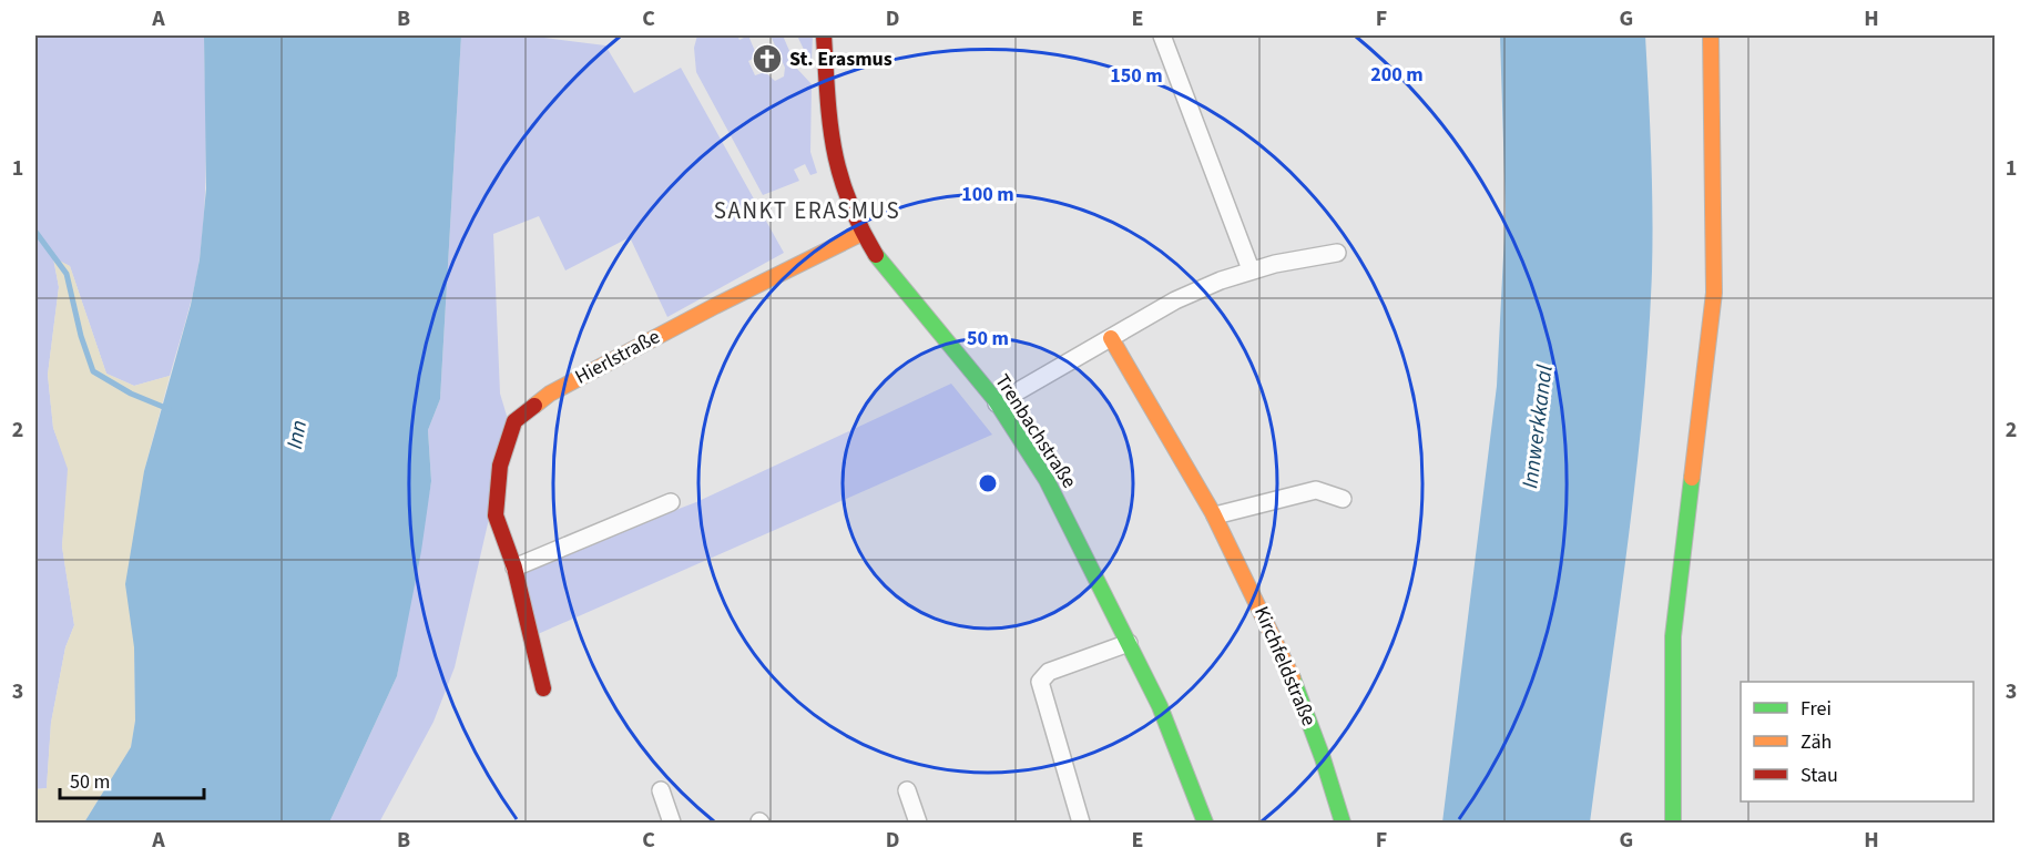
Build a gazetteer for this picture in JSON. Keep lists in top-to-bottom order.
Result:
{
  "streets": {
    "street": ["Hierlstraße", "Trenbachstraße", "Kirchfeldstraße"]
  },
  "crossings": [
    ["Hierlstraße", "Trenbachstraße"]
  ],
  "districts": ["SANKT ERASMUS"],
  "water": ["Innwerkkanal", "Inn"],
  "places": {
    "church": ["St. Erasmus"]
  },
  "legend": ["Frei", "Zäh", "Stau"],
  "scale_bar": "50 m",
  "grid": {
    "columns": [
      "A",
      "B",
      "C",
      "D",
      "E",
      "F",
      "G",
      "H"
    ],
    "rows": ["1", "2", "3"]
  },
  "rings": [
    "200 m",
    "150 m",
    "100 m",
    "50 m"
  ]
}
